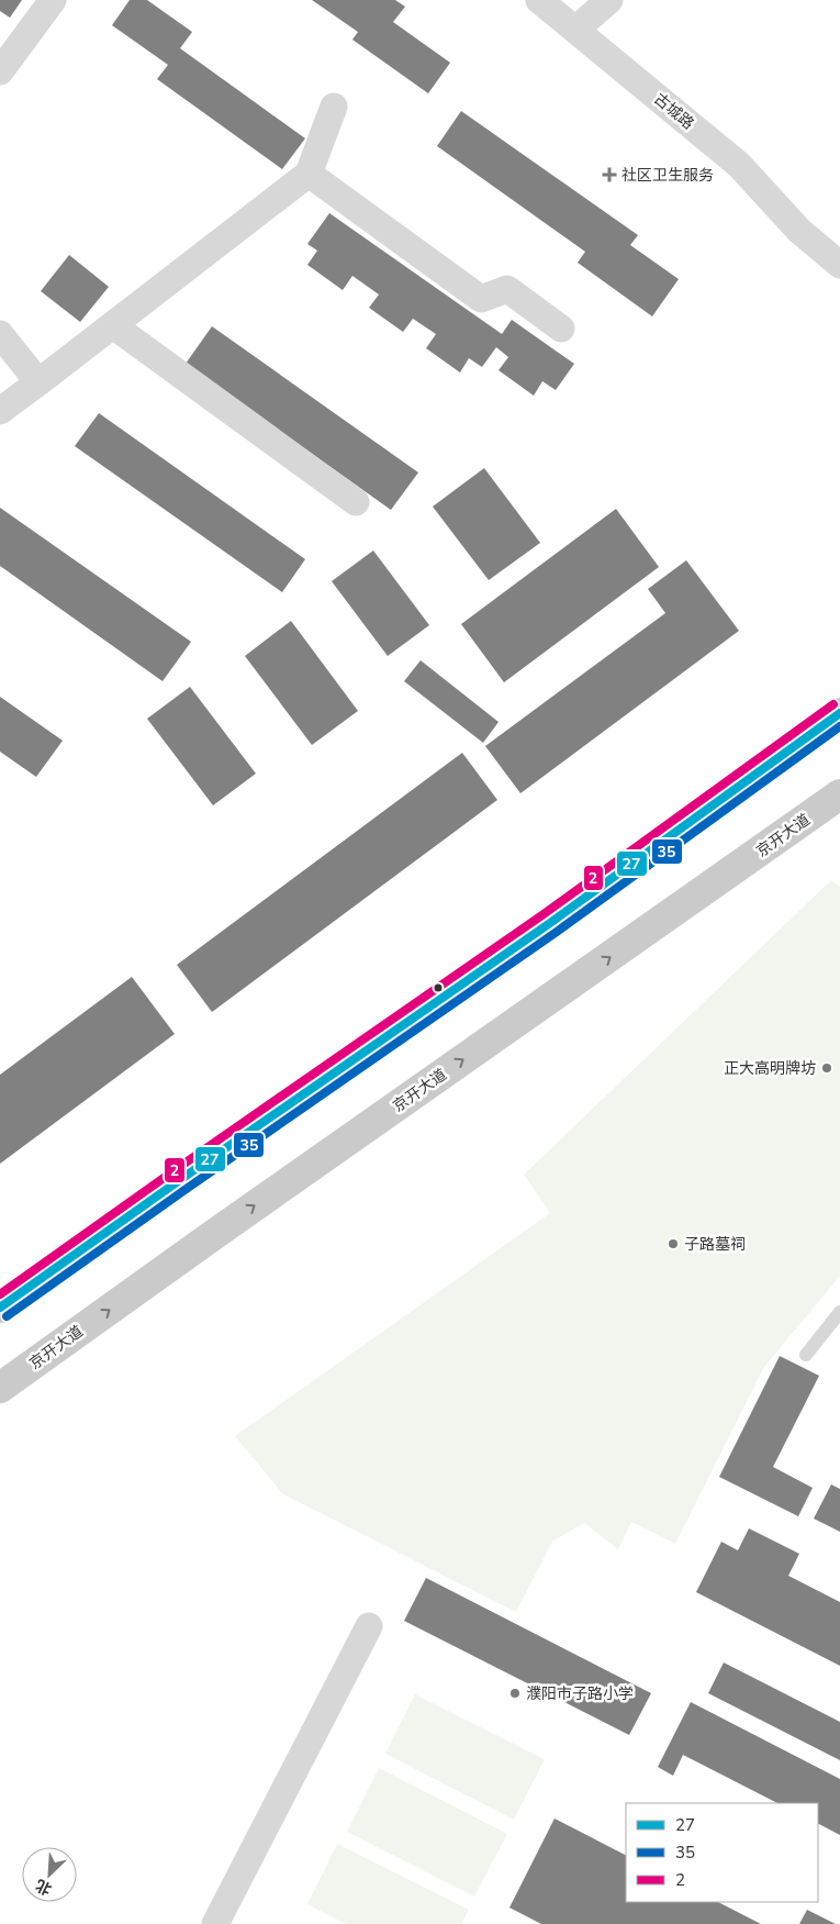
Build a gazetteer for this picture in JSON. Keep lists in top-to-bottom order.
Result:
{
  "streets": {
    "main road": ["京开大道"],
    "street": ["古城路"]
  },
  "places": {
    "health": ["社区卫生服务"],
    "other": ["正大高明牌坊", "子路墓祠", "濮阳市子路小学"]
  },
  "lines": ["transit line 2", "transit line 27", "transit line 35"],
  "legend": ["27", "35", "2"],
  "north": "bottom left"
}
